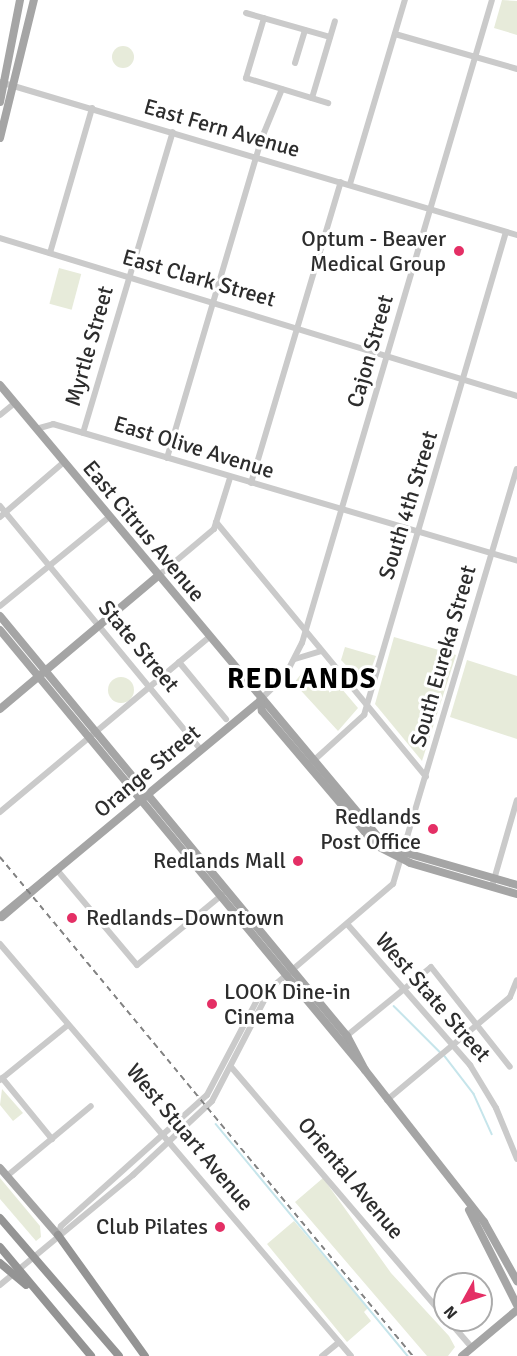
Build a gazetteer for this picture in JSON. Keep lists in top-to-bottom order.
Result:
{
  "streets": {
    "main road": ["East Citrus Avenue", "Orange Street"],
    "street": [
      "East Fern Avenue",
      "East Clark Street",
      "Myrtle Street",
      "Cajon Street",
      "East Olive Avenue",
      "South 4th Street",
      "State Street",
      "South Eureka Street",
      "West State Street",
      "West Stuart Avenue",
      "Oriental Avenue"
    ]
  },
  "crossings": [
    ["East Fern Avenue", "Myrtle Street"],
    ["East Fern Avenue", "Cajon Street"],
    ["East Fern Avenue", "South 4th Street"],
    ["East Clark Street", "Myrtle Street"],
    ["East Clark Street", "Cajon Street"],
    ["East Clark Street", "South 4th Street"],
    ["Myrtle Street", "East Olive Avenue"],
    ["Cajon Street", "East Olive Avenue"],
    ["Cajon Street", "East Citrus Avenue"],
    ["Cajon Street", "Orange Street"],
    ["East Olive Avenue", "South 4th Street"],
    ["East Olive Avenue", "East Citrus Avenue"],
    ["East Olive Avenue", "South Eureka Street"],
    ["South 4th Street", "East Citrus Avenue"],
    ["East Citrus Avenue", "South Eureka Street"],
    ["East Citrus Avenue", "Orange Street"],
    ["State Street", "Orange Street"],
    ["South Eureka Street", "West State Street"],
    ["South Eureka Street", "West Stuart Avenue"],
    ["South Eureka Street", "Oriental Avenue"]
  ],
  "districts": ["REDLANDS"],
  "places": [
    "Optum - Beaver Medical Group",
    "Redlands Post Office",
    "Redlands Mall",
    "Redlands–Downtown",
    "LOOK Dine-in Cinema",
    "Club Pilates"
  ],
  "north": "bottom left"
}
